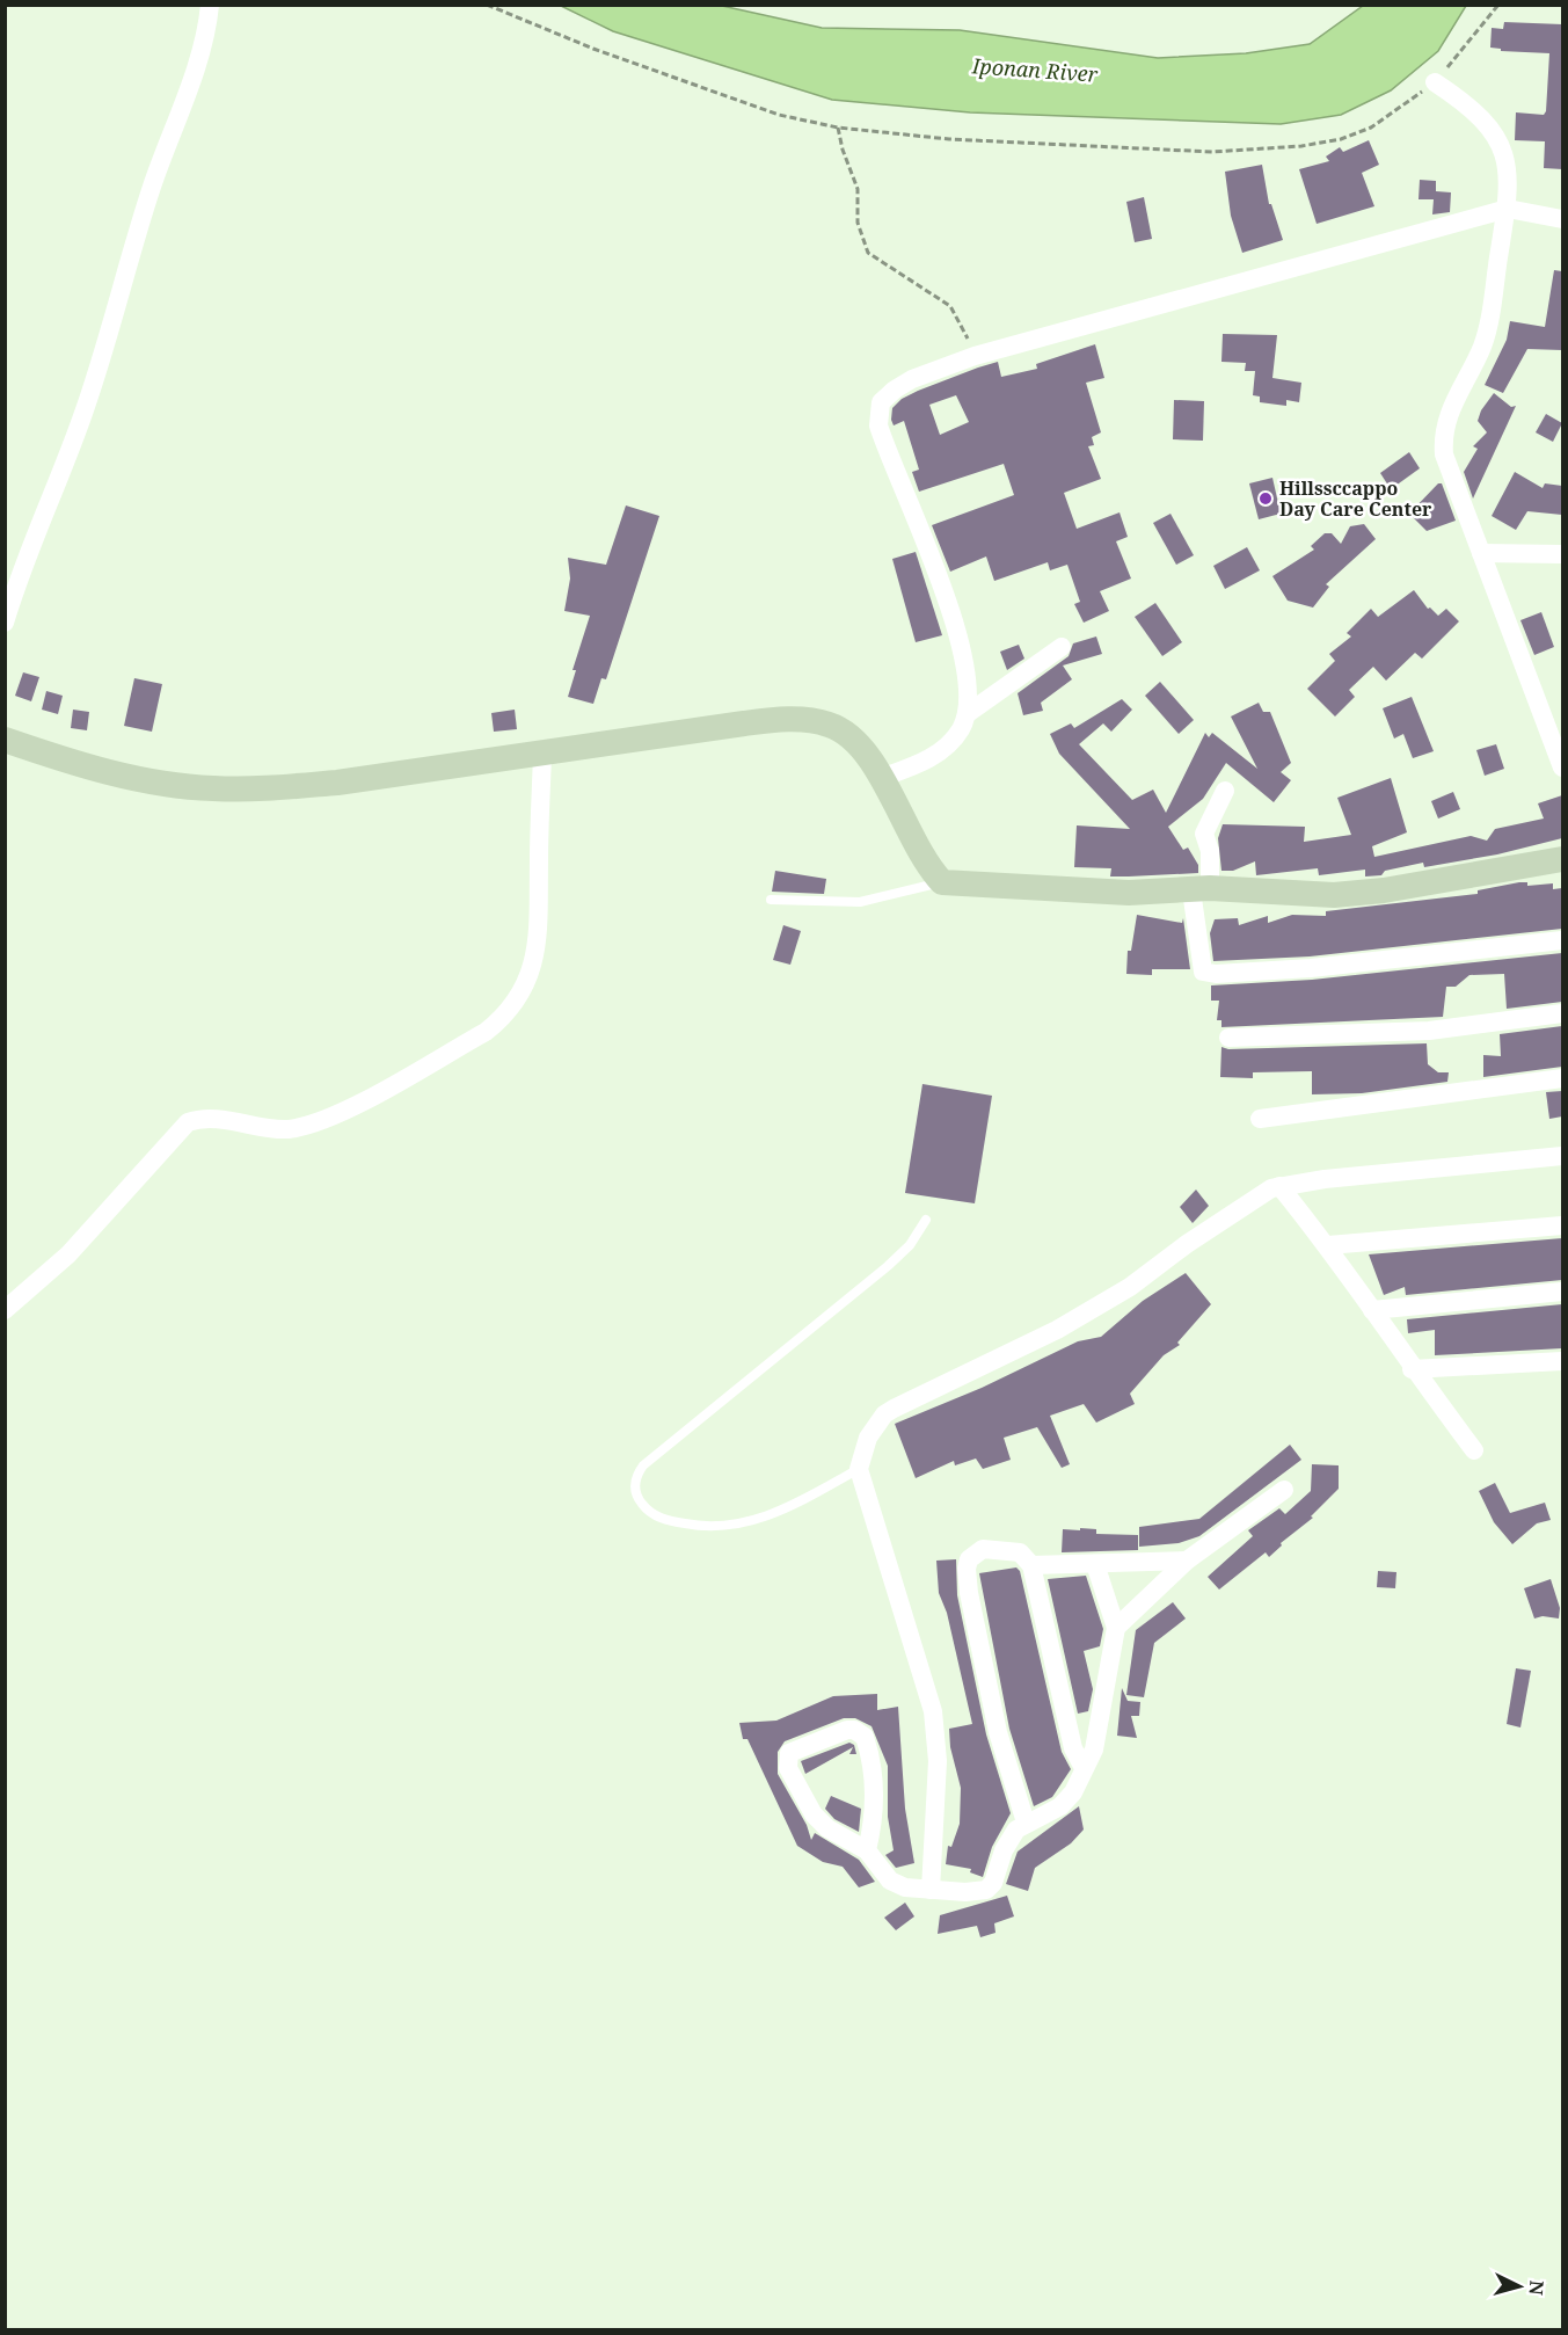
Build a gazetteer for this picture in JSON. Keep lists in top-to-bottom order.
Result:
{
  "water": ["Iponan River"],
  "places": ["Hillssccappo Day Care Center"],
  "north": "right"
}
